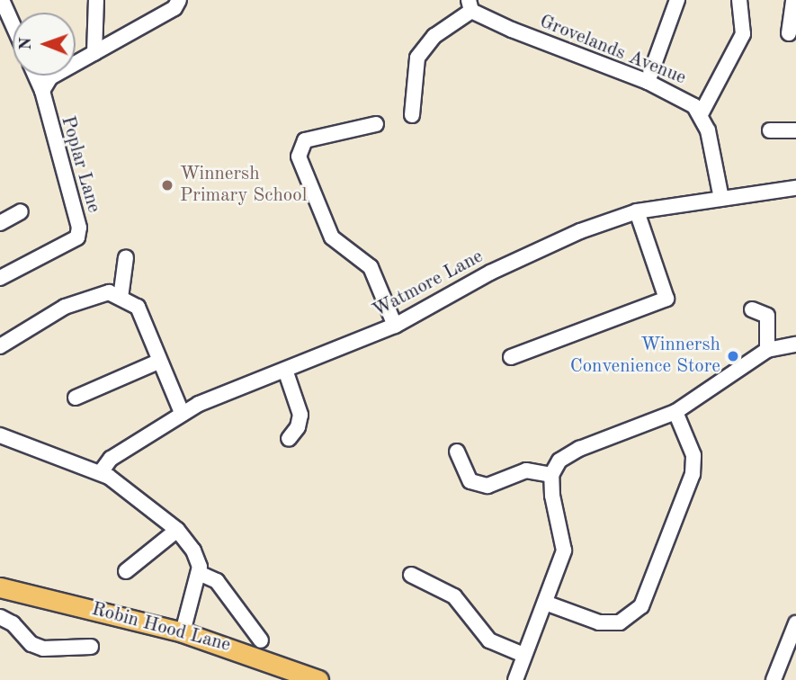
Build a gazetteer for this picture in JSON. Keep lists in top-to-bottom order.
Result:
{
  "streets": {
    "main road": ["Robin Hood Lane"],
    "street": ["Grovelands Avenue", "Poplar Lane", "Watmore Lane"]
  },
  "places": ["Winnersh Primary School", "Winnersh Convenience Store"],
  "north": "left"
}
